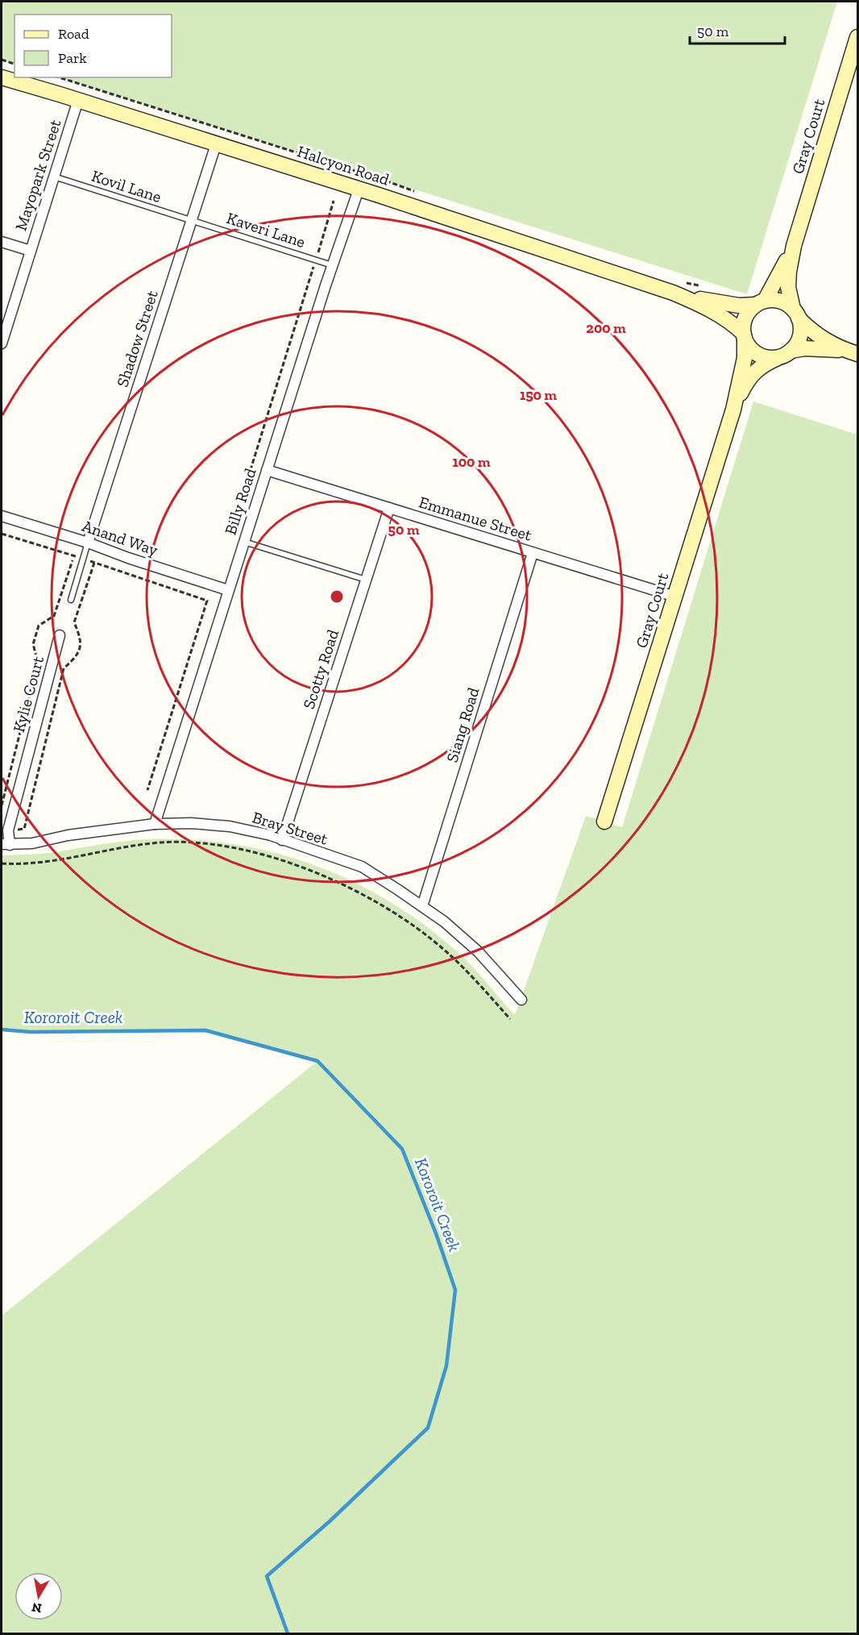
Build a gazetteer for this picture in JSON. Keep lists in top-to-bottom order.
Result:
{
  "streets": {
    "street": [
      "Gray Court",
      "Halcyon Road",
      "Mayopark Street",
      "Shadow Street",
      "Billy Road",
      "Emmanue Street",
      "Anand Way",
      "Scotty Road",
      "Kylie Court",
      "Siang Road",
      "Bray Street"
    ],
    "lane": ["Kovil Lane", "Kaveri Lane"]
  },
  "crossings": [
    ["Gray Court", "Emmanue Street"],
    ["Halcyon Road", "Mayopark Street"],
    ["Halcyon Road", "Shadow Street"],
    ["Halcyon Road", "Billy Road"],
    ["Mayopark Street", "Kovil Lane"],
    ["Kovil Lane", "Kaveri Lane"],
    ["Kovil Lane", "Shadow Street"],
    ["Kaveri Lane", "Shadow Street"],
    ["Kaveri Lane", "Billy Road"],
    ["Shadow Street", "Anand Way"],
    ["Billy Road", "Emmanue Street"],
    ["Billy Road", "Anand Way"],
    ["Billy Road", "Bray Street"],
    ["Emmanue Street", "Scotty Road"],
    ["Emmanue Street", "Siang Road"],
    ["Scotty Road", "Bray Street"],
    ["Kylie Court", "Bray Street"],
    ["Siang Road", "Bray Street"]
  ],
  "water": ["Kororoit Creek"],
  "legend": ["Road", "Park"],
  "scale_bar": "50 m",
  "north": "bottom",
  "rings": [
    "200 m",
    "150 m",
    "100 m",
    "50 m"
  ]
}
